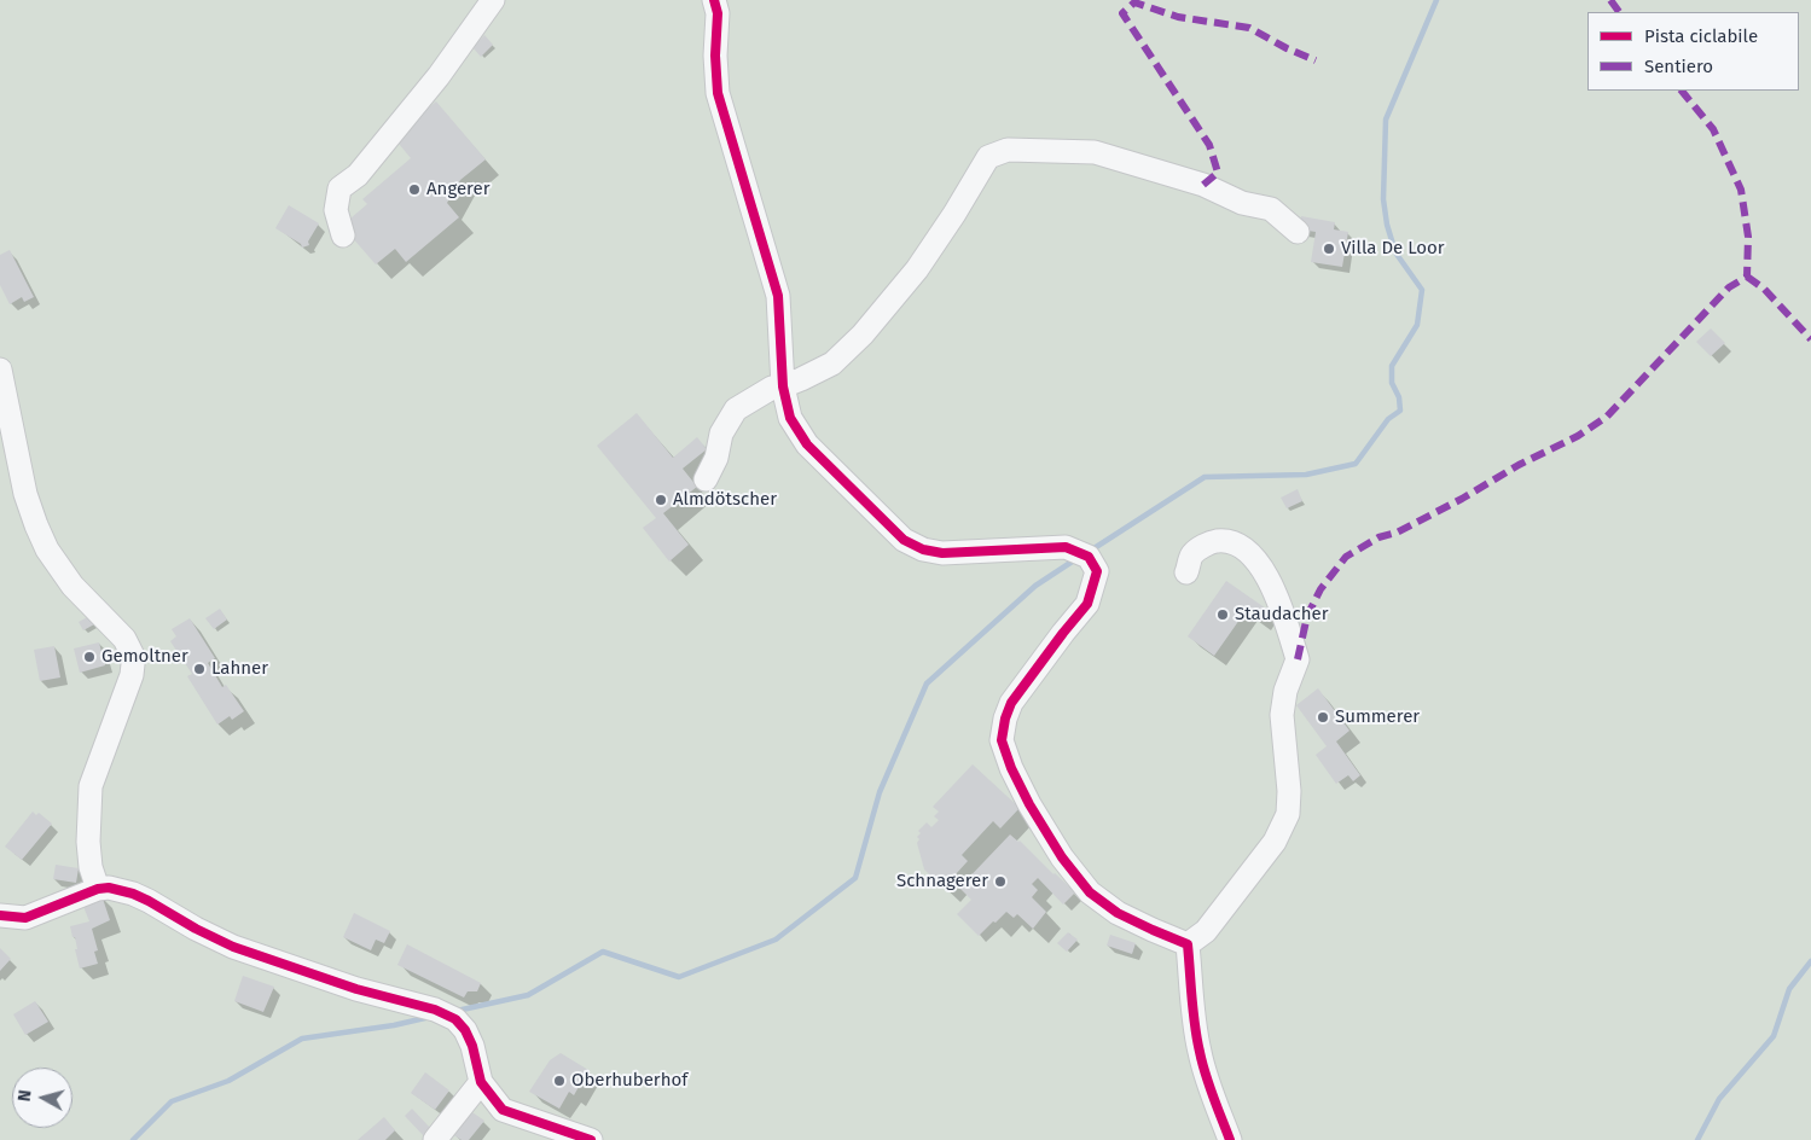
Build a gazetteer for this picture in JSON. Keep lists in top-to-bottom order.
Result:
{
  "places": [
    "Angerer",
    "Villa De Loor",
    "Almdötscher",
    "Staudacher",
    "Gemoltner",
    "Lahner",
    "Summerer",
    "Schnagerer",
    "Oberhuberhof"
  ],
  "legend": ["Pista ciclabile", "Sentiero"],
  "north": "left"
}
